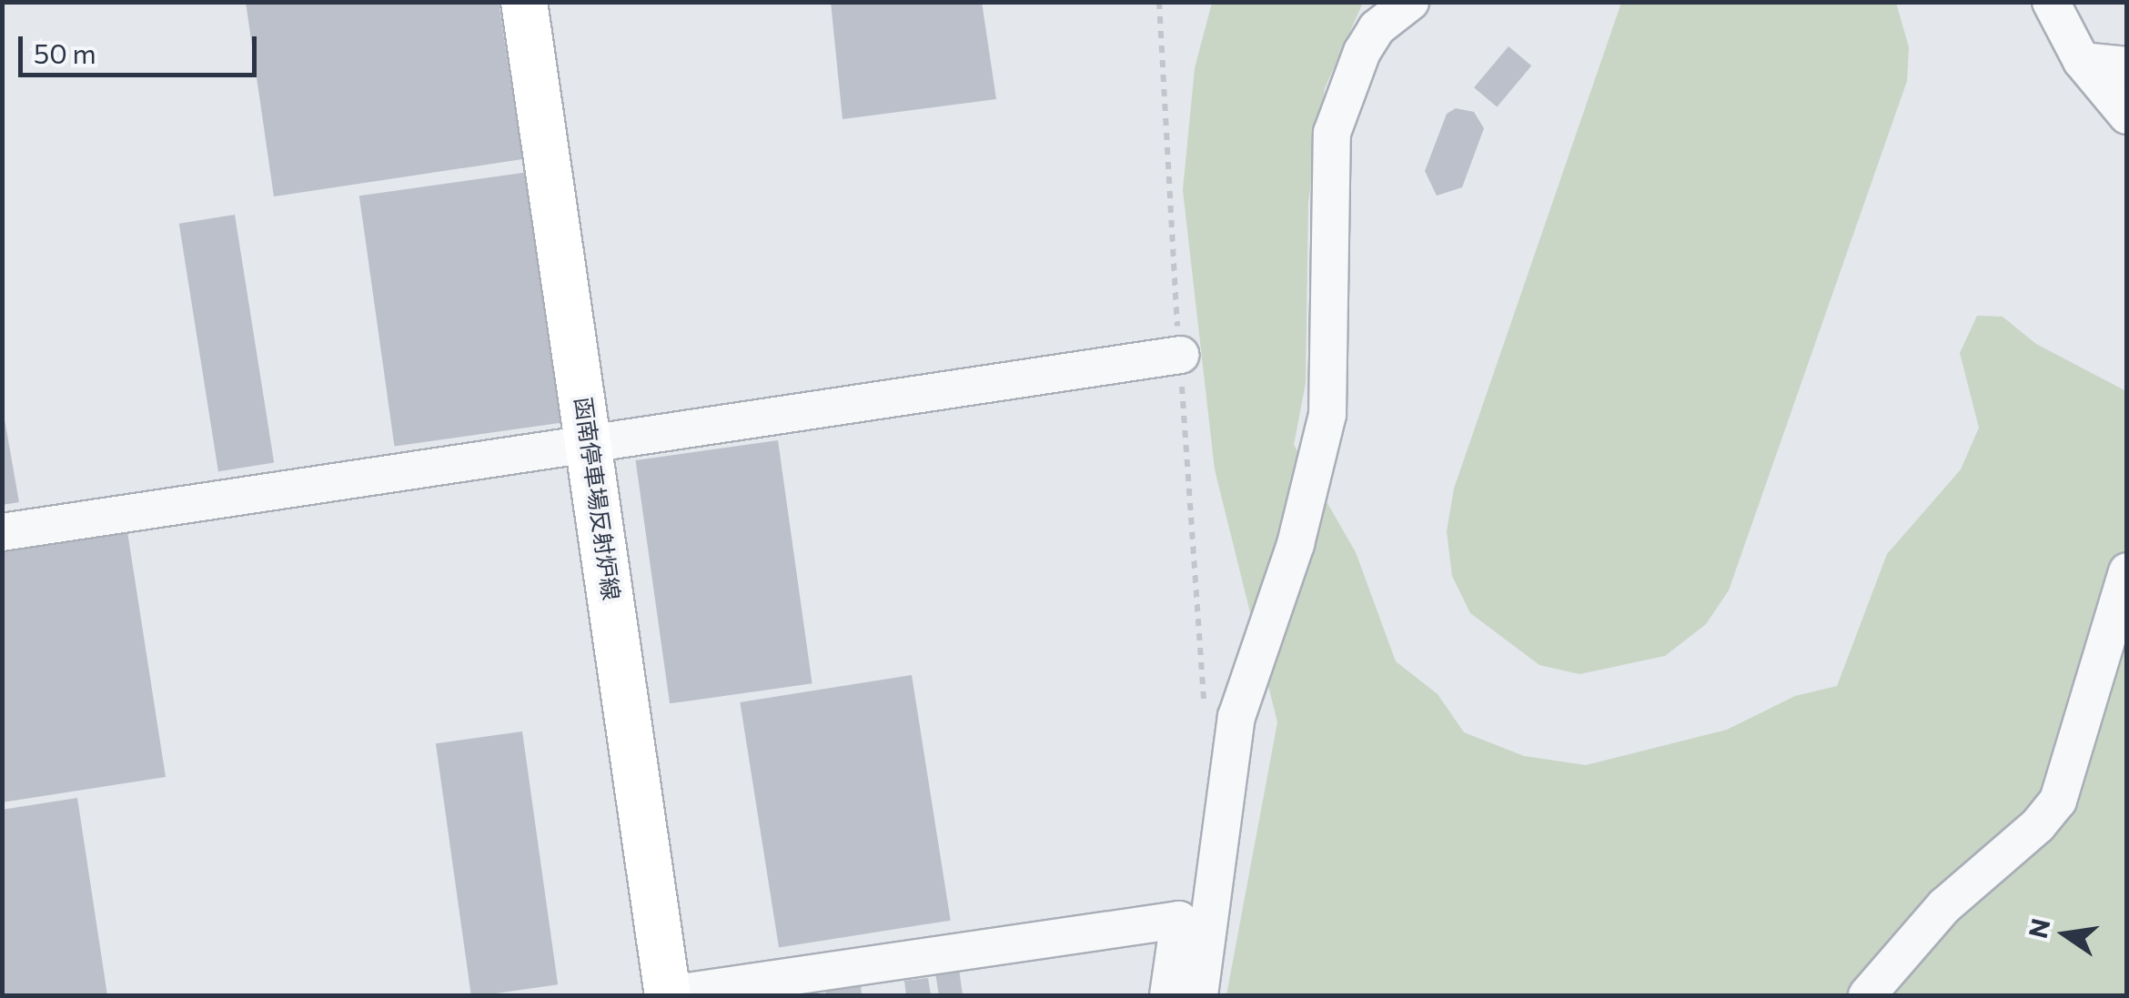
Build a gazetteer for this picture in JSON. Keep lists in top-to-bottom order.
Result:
{
  "streets": {
    "main road": ["函南停車場反射炉線"]
  },
  "scale_bar": "50 m",
  "north": "left"
}
